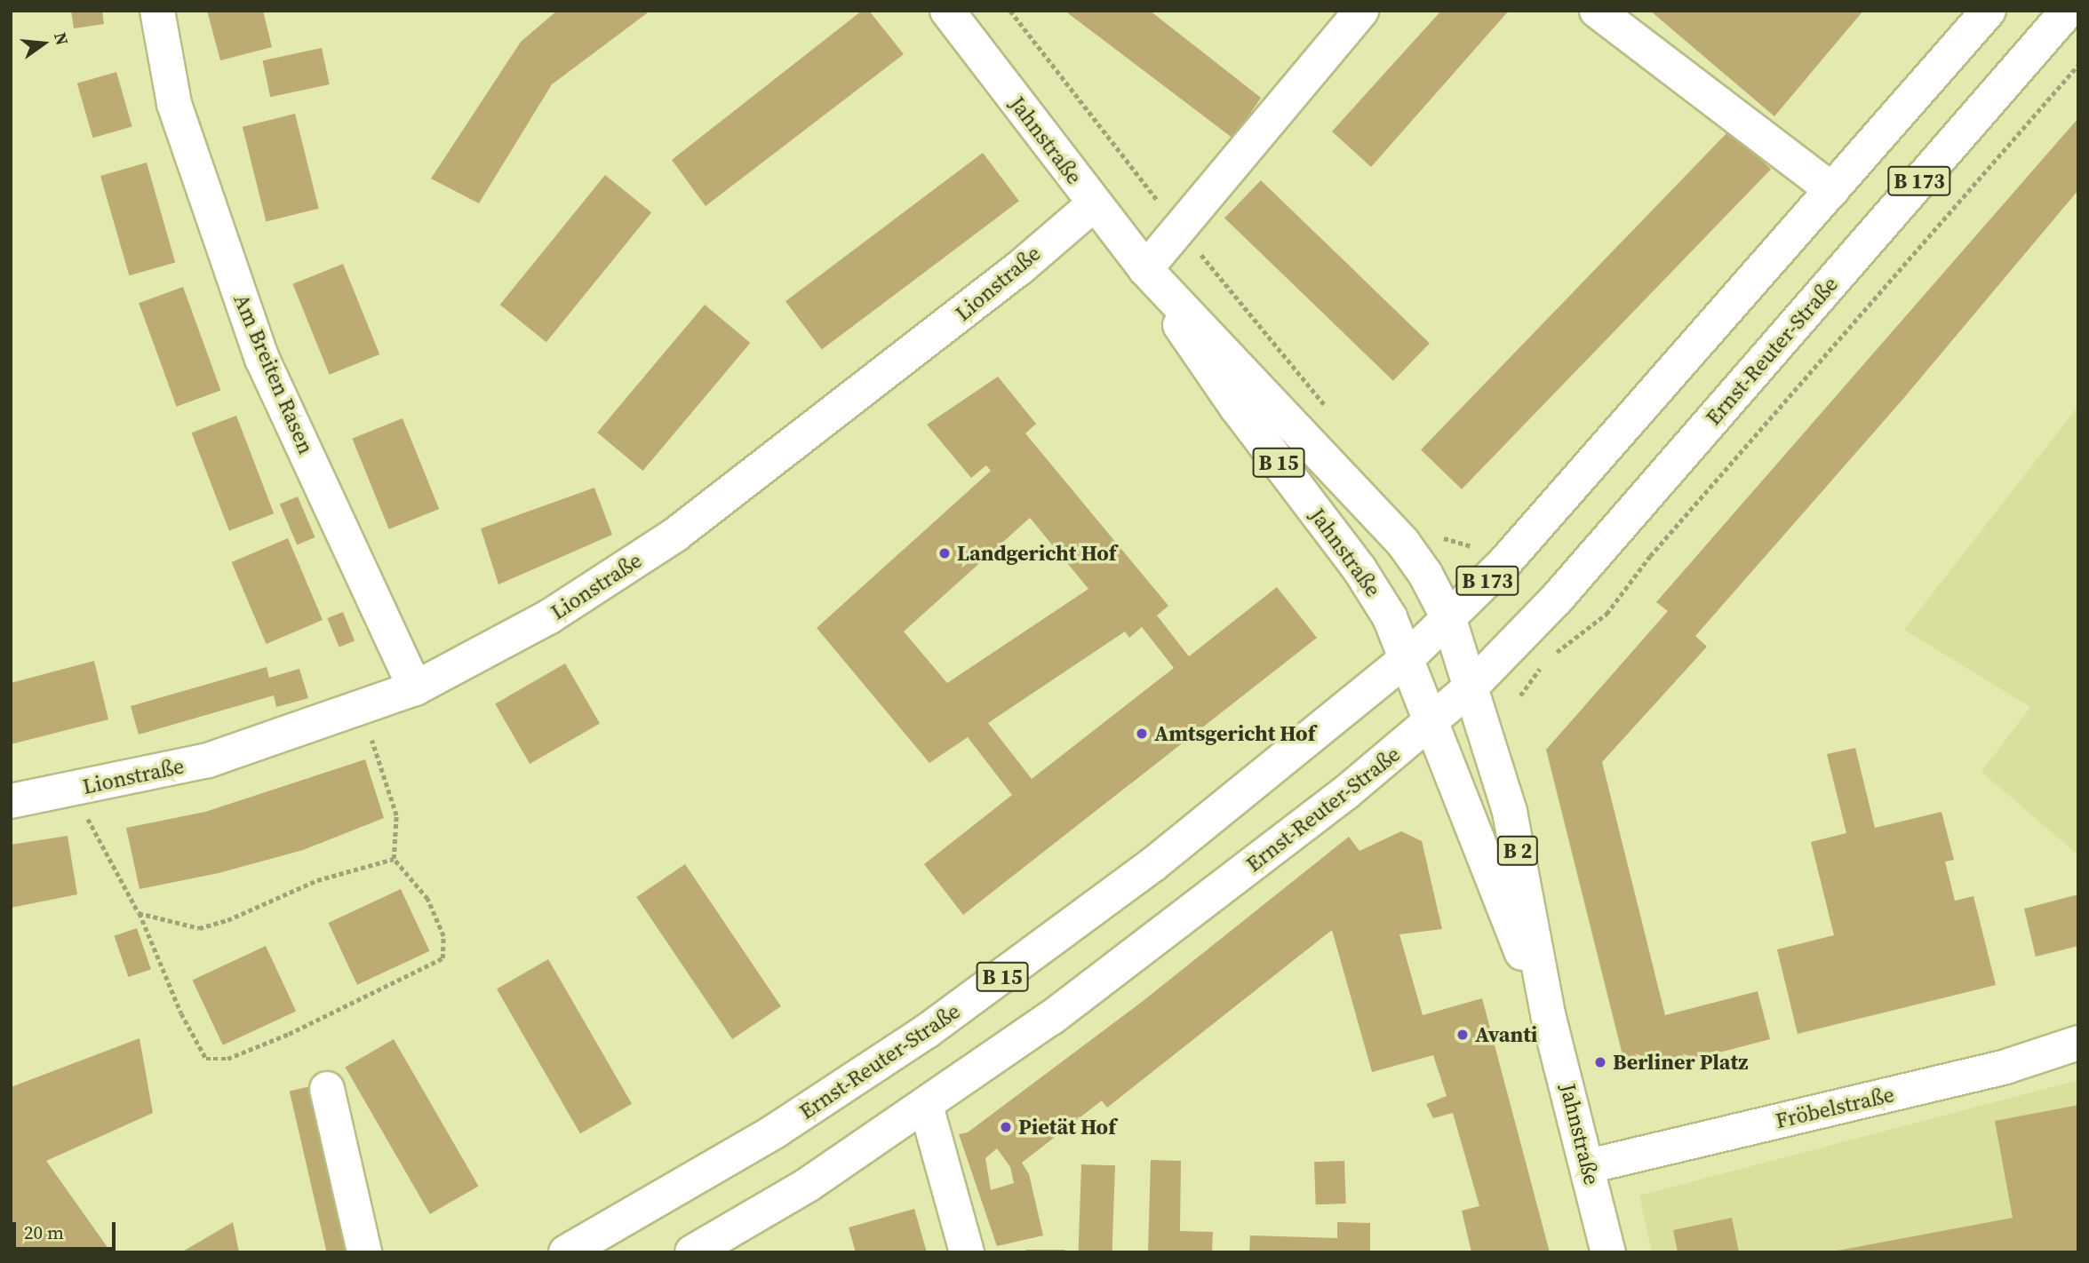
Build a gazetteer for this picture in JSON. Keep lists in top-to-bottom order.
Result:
{
  "streets": {
    "main road": [
      "Jahnstraße",
      "B 173",
      "Lionstraße",
      "Ernst-Reuter-Straße",
      "Am Breiten Rasen",
      "B 15",
      "B 2",
      "Fröbelstraße"
    ]
  },
  "crossings": [
    ["Jahnstraße", "B 173"],
    ["Jahnstraße", "Lionstraße"],
    ["Jahnstraße", "Ernst-Reuter-Straße"],
    ["Jahnstraße", "B 15"],
    ["Jahnstraße", "Fröbelstraße"],
    ["B 173", "B 15"],
    ["Lionstraße", "Am Breiten Rasen"],
    ["Ernst-Reuter-Straße", "B 15"]
  ],
  "places": [
    "Landgericht Hof",
    "Amtsgericht Hof",
    "Avanti",
    "Berliner Platz",
    "Pietät Hof"
  ],
  "scale_bar": "20 m",
  "north": "right"
}
